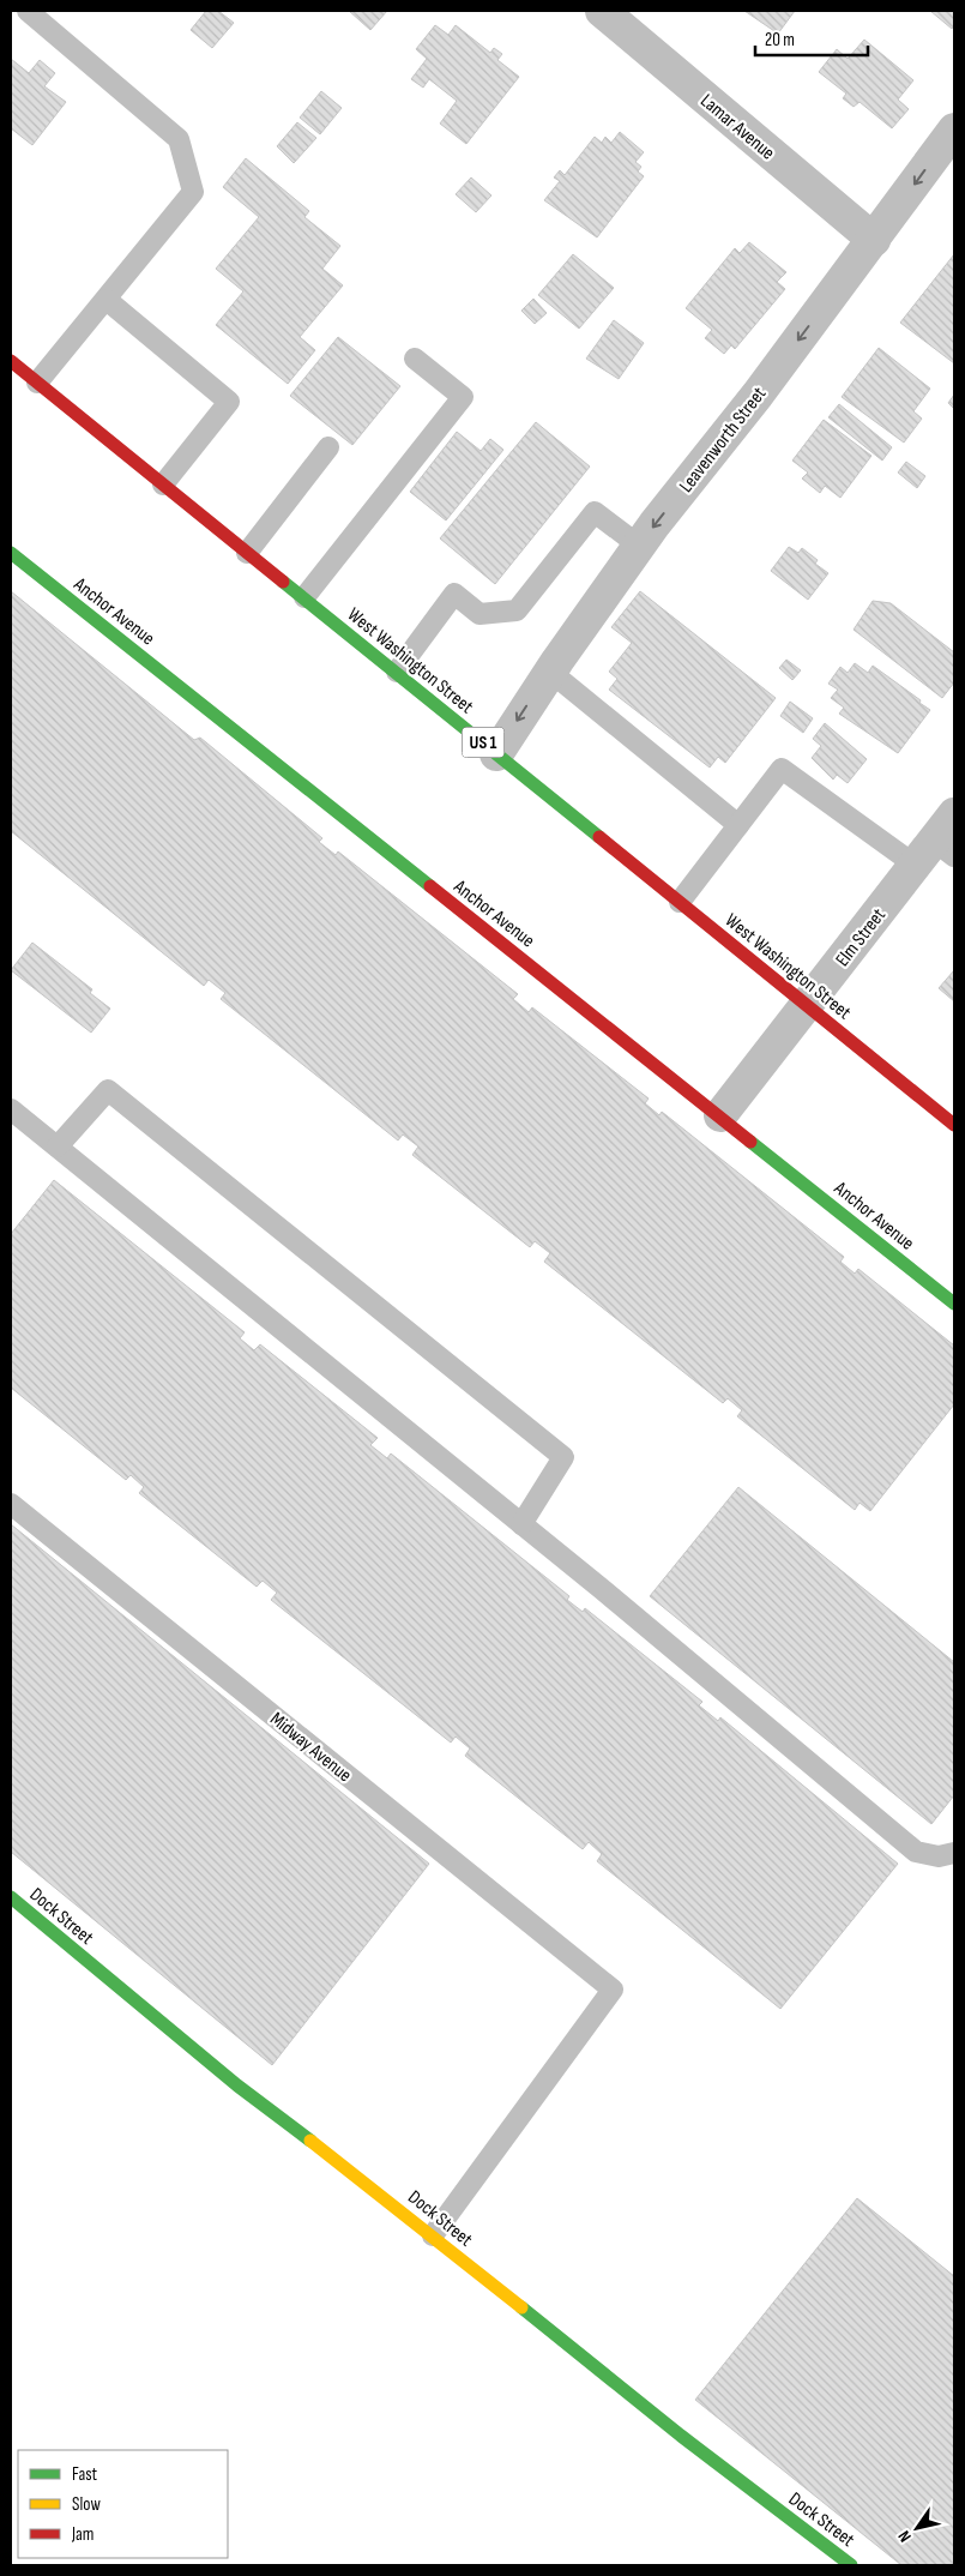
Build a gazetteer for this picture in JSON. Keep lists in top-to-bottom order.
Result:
{
  "streets": {
    "street": [
      "Lamar Avenue",
      "Leavenworth Street",
      "Anchor Avenue",
      "West Washington Street",
      "US 1",
      "Elm Street",
      "Dock Street"
    ],
    "lane": ["Midway Avenue"]
  },
  "crossings": [
    ["Lamar Avenue", "Leavenworth Street"],
    ["Leavenworth Street", "West Washington Street"],
    ["Anchor Avenue", "Elm Street"],
    ["West Washington Street", "Elm Street"],
    ["Midway Avenue", "Dock Street"]
  ],
  "one_way": ["Leavenworth Street"],
  "legend": ["Fast", "Slow", "Jam"],
  "scale_bar": "20 m",
  "north": "bottom left"
}
